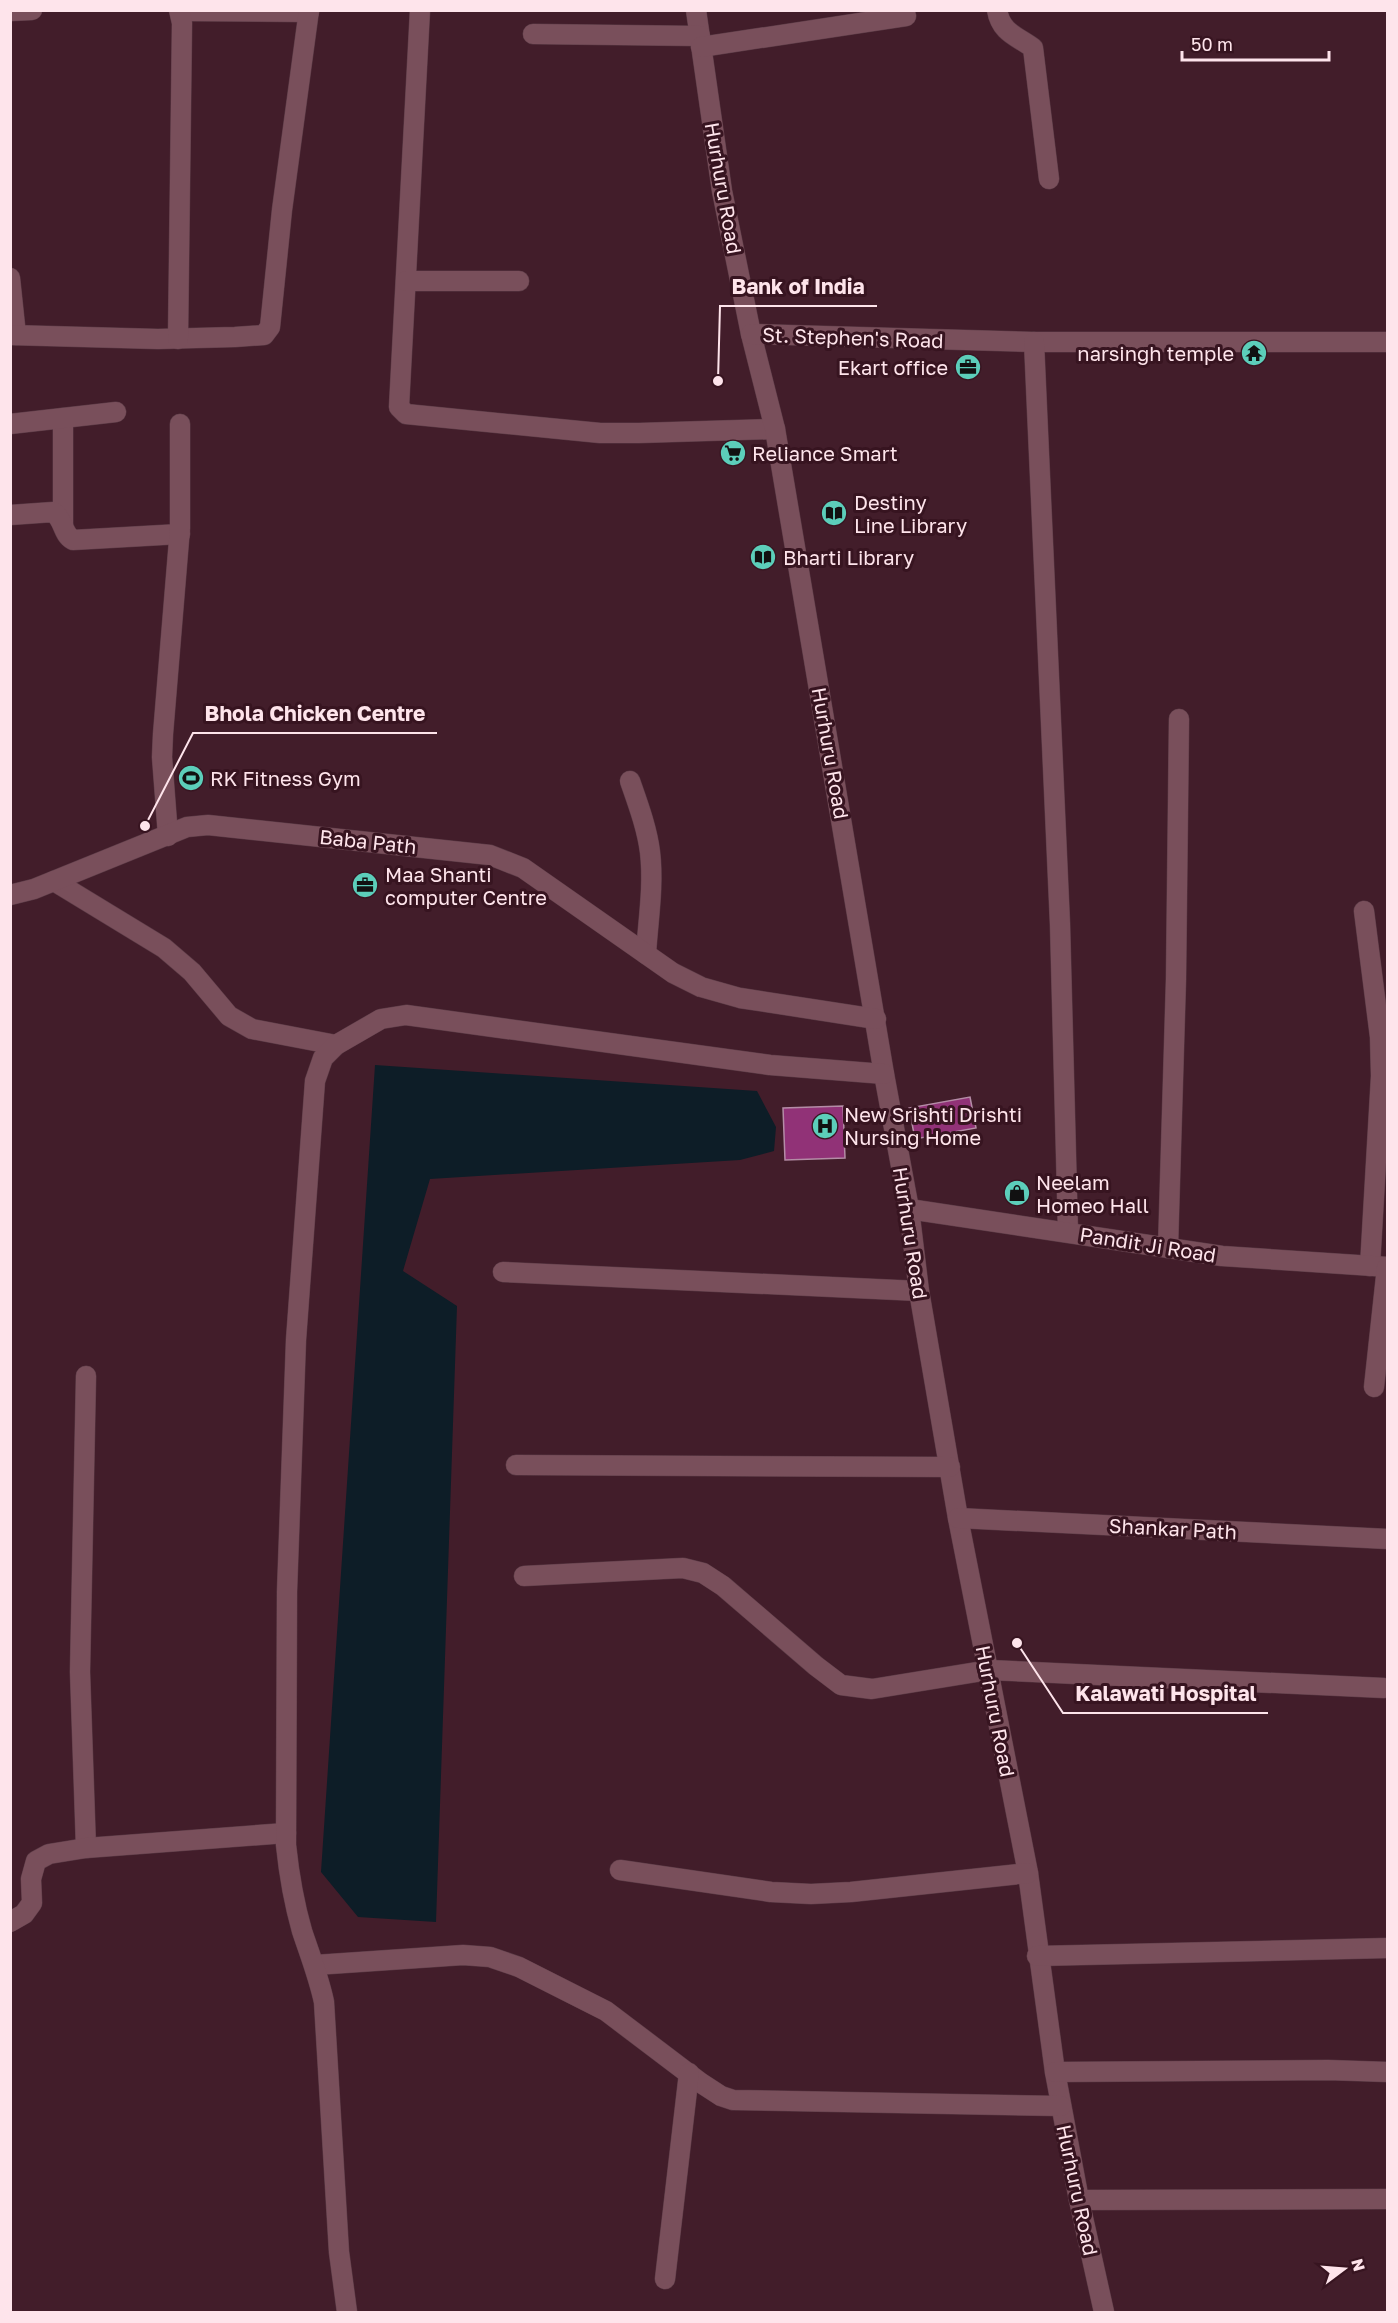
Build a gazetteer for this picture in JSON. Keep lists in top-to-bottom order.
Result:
{
  "streets": {
    "street": [
      "Hurhuru Road",
      "St. Stephen's Road",
      "Baba Path",
      "Pandit Ji Road",
      "Shankar Path"
    ]
  },
  "crossings": [
    ["Hurhuru Road", "St. Stephen's Road"],
    ["Hurhuru Road", "Baba Path"],
    ["Hurhuru Road", "Pandit Ji Road"],
    ["Hurhuru Road", "Shankar Path"]
  ],
  "places": {
    "temple": ["narsingh temple"],
    "office": ["Ekart office", "Maa Shanti computer Centre"],
    "other": ["Bank of India", "Bhola Chicken Centre", "Kalawati Hospital"],
    "supermarket": ["Reliance Smart"],
    "library": ["Destiny Line Library", "Bharti Library"],
    "sports": ["RK Fitness Gym"],
    "hospital": ["New Srishti Drishti Nursing Home"],
    "shop": ["Neelam Homeo Hall"]
  },
  "scale_bar": "50 m",
  "north": "right"
}
